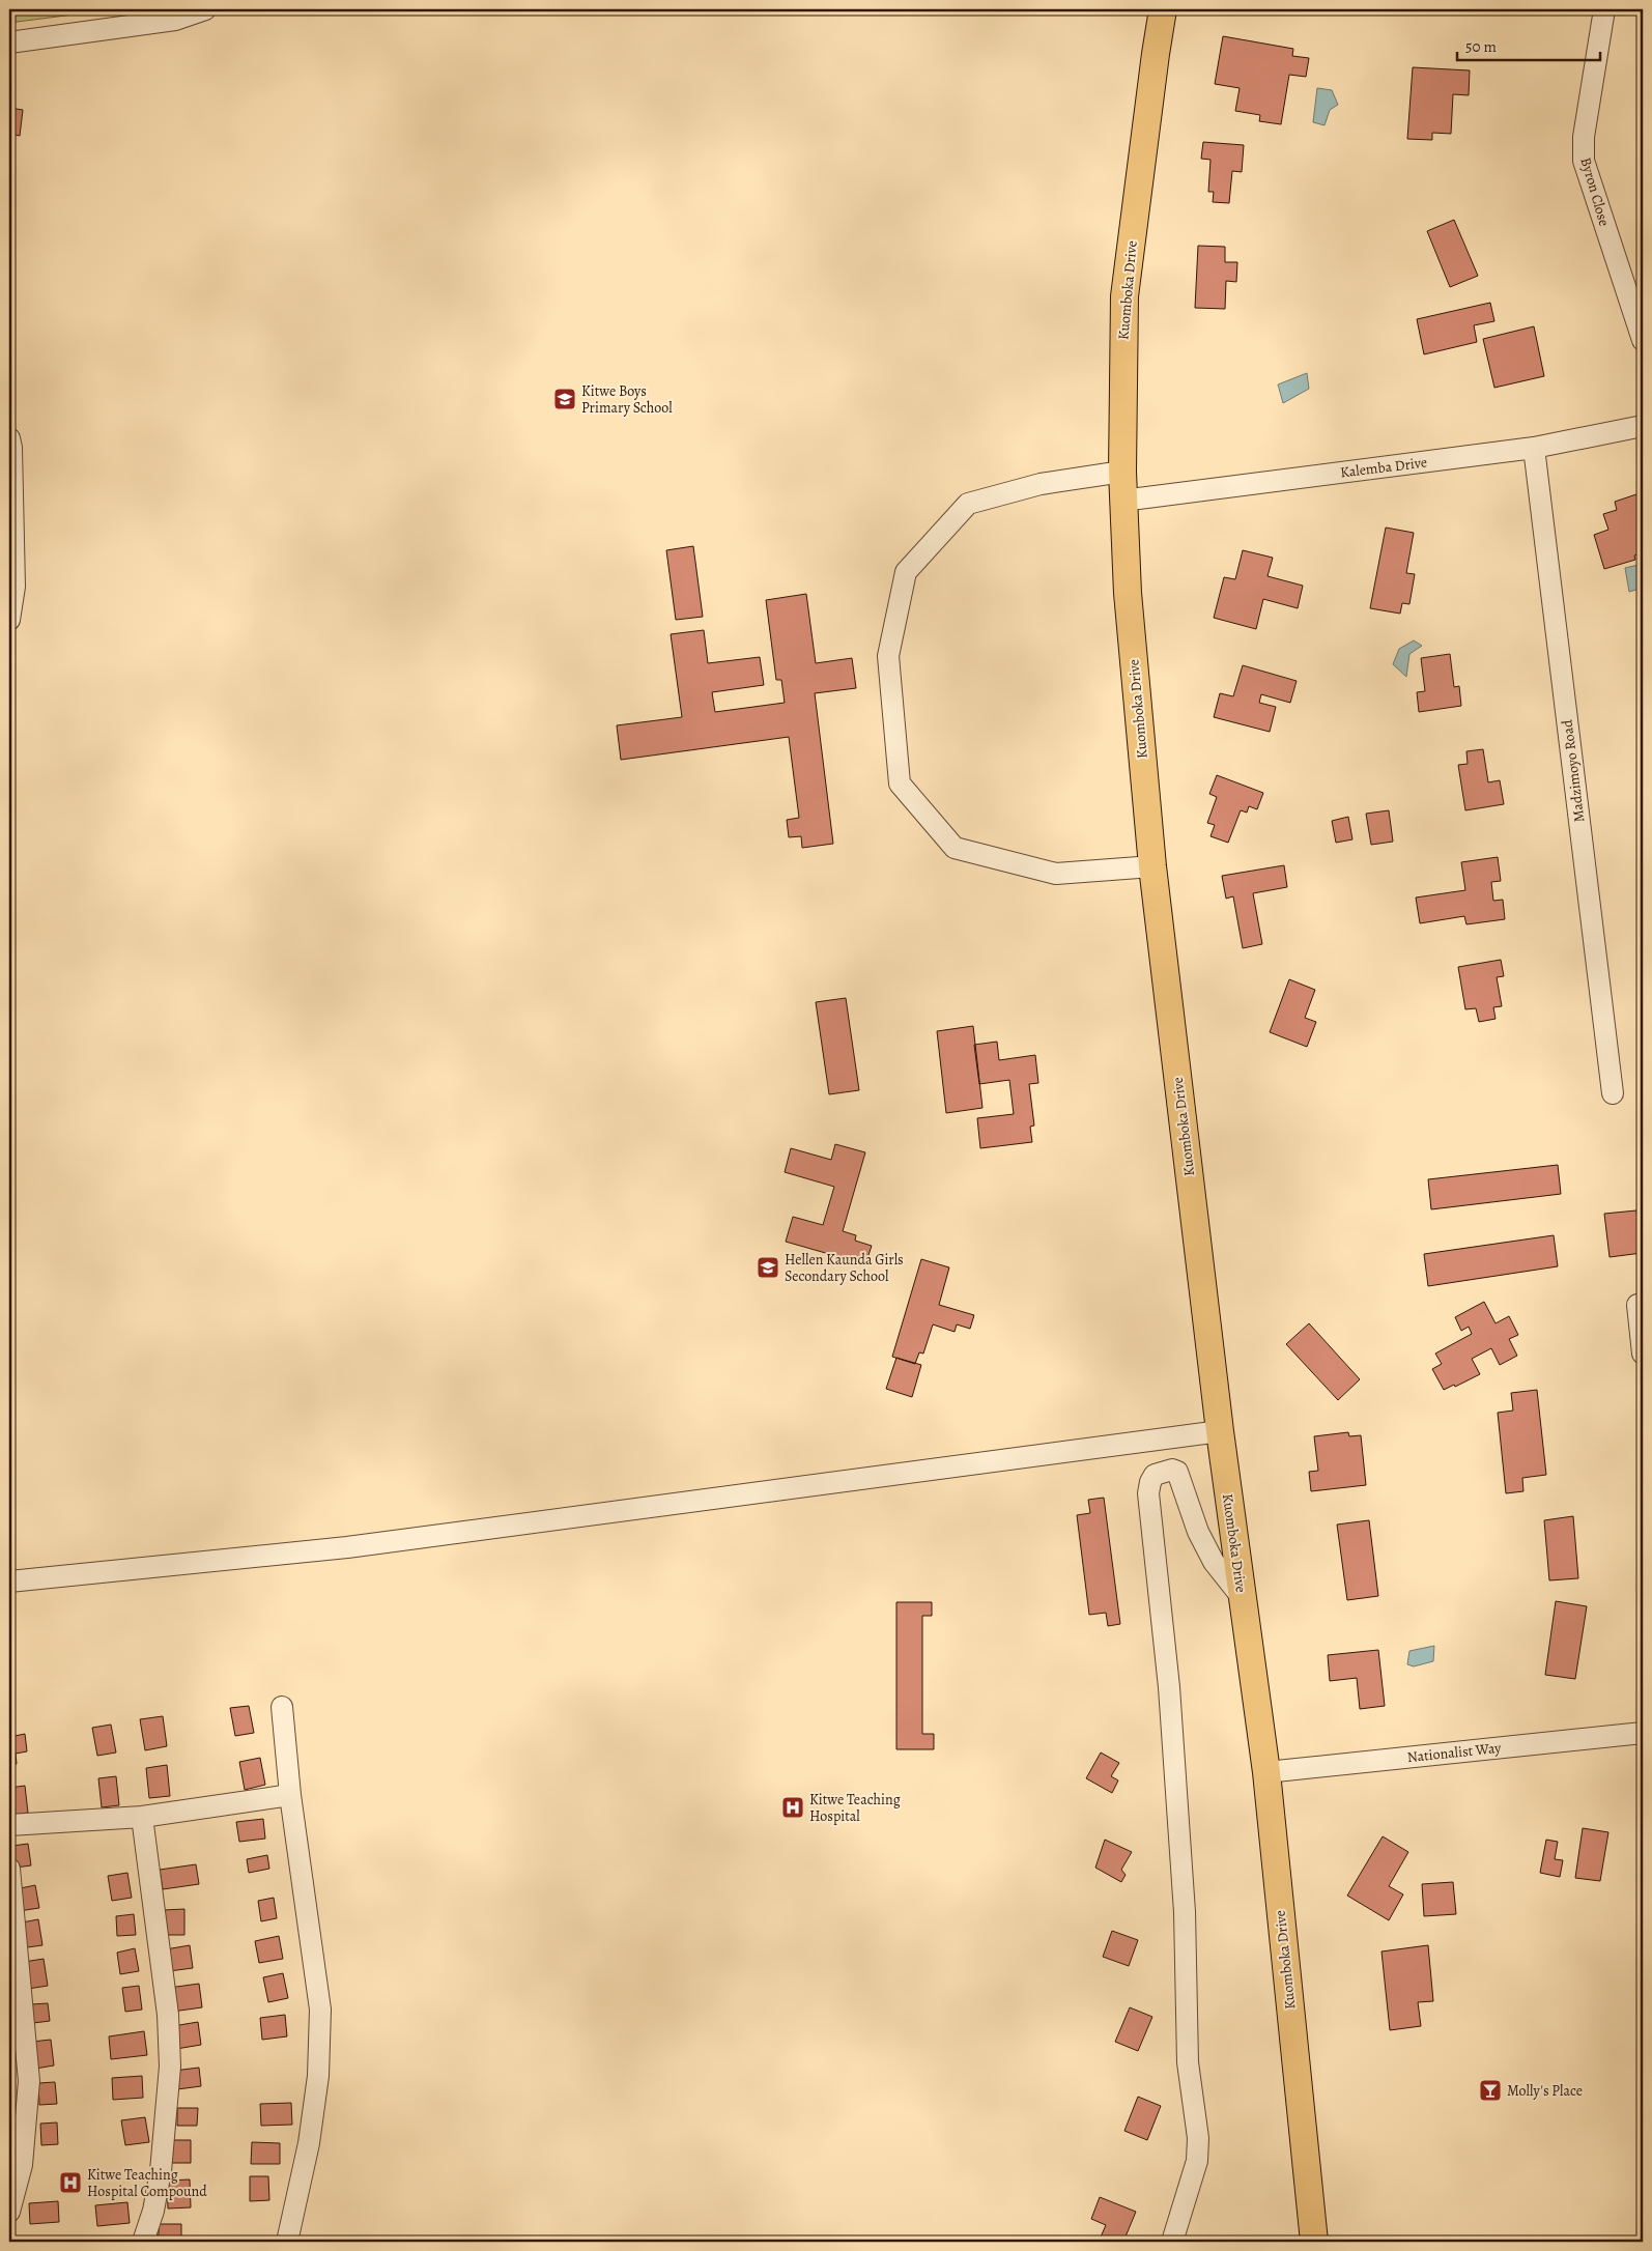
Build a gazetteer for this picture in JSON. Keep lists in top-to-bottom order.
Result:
{
  "streets": {
    "main road": ["Kuomboka Drive"],
    "street": [
      "Byron Close",
      "Kalemba Drive",
      "Madzimoyo Road",
      "Nationalist Way"
    ]
  },
  "crossings": [
    ["Kuomboka Drive", "Kalemba Drive"],
    ["Kuomboka Drive", "Nationalist Way"],
    ["Kalemba Drive", "Madzimoyo Road"]
  ],
  "places": {
    "school or university": ["Kitwe Boys Primary School", "Hellen Kaunda Girls Secondary School"],
    "hospital": ["Kitwe Teaching Hospital", "Kitwe Teaching Hospital Compound"],
    "bar": ["Molly's Place"]
  },
  "scale_bar": "50 m"
}
